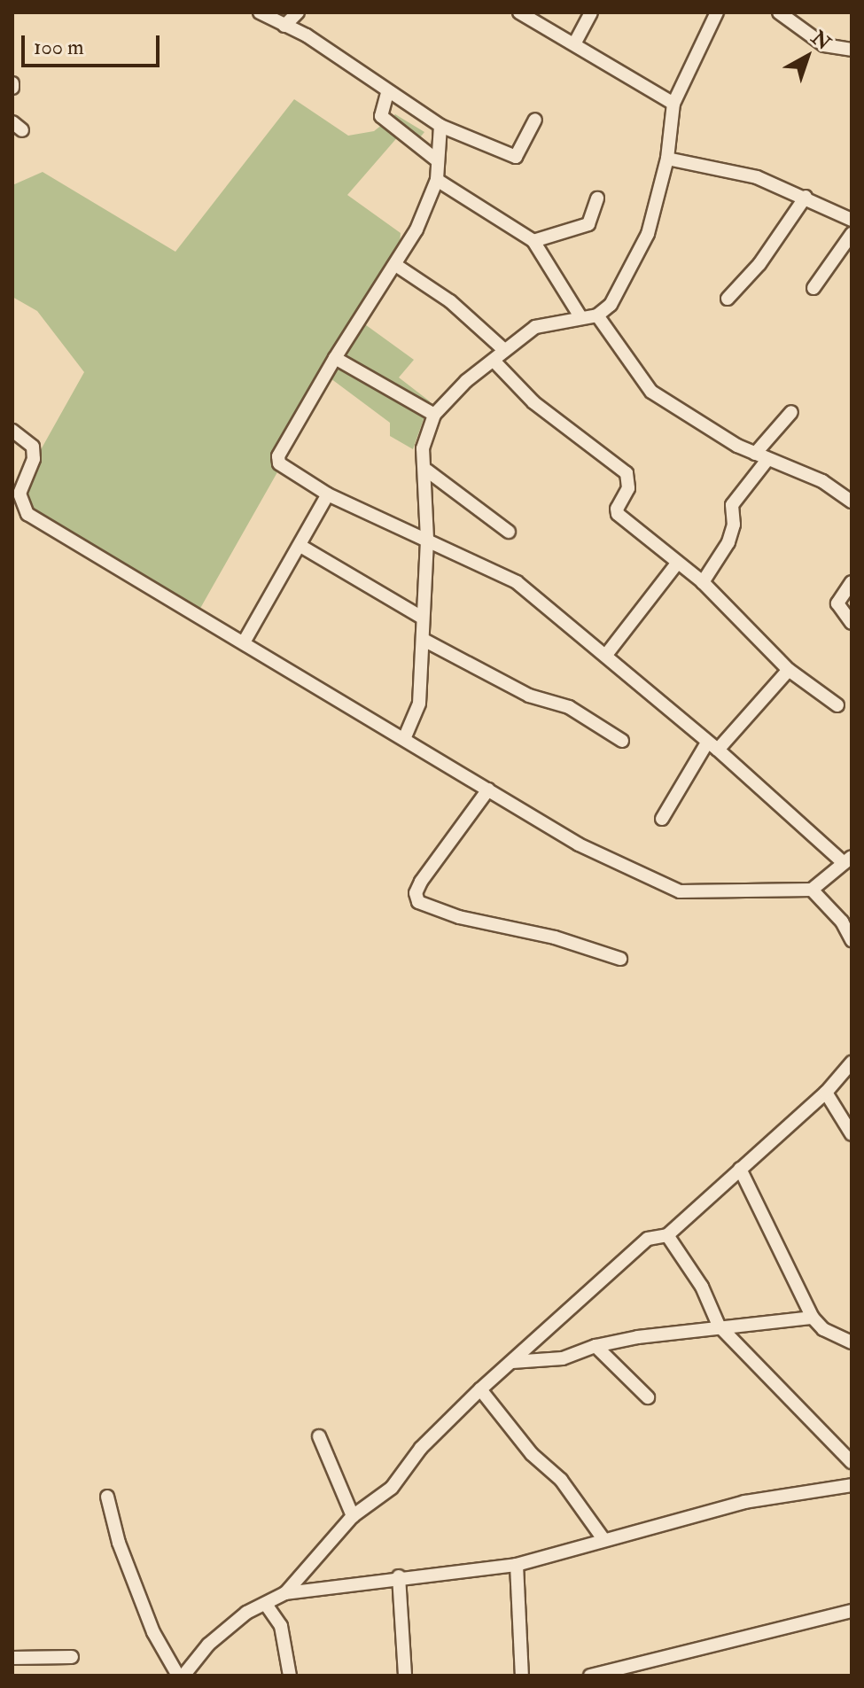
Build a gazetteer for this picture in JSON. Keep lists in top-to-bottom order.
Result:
{
  "scale_bar": "100 m",
  "north": "top right"
}
